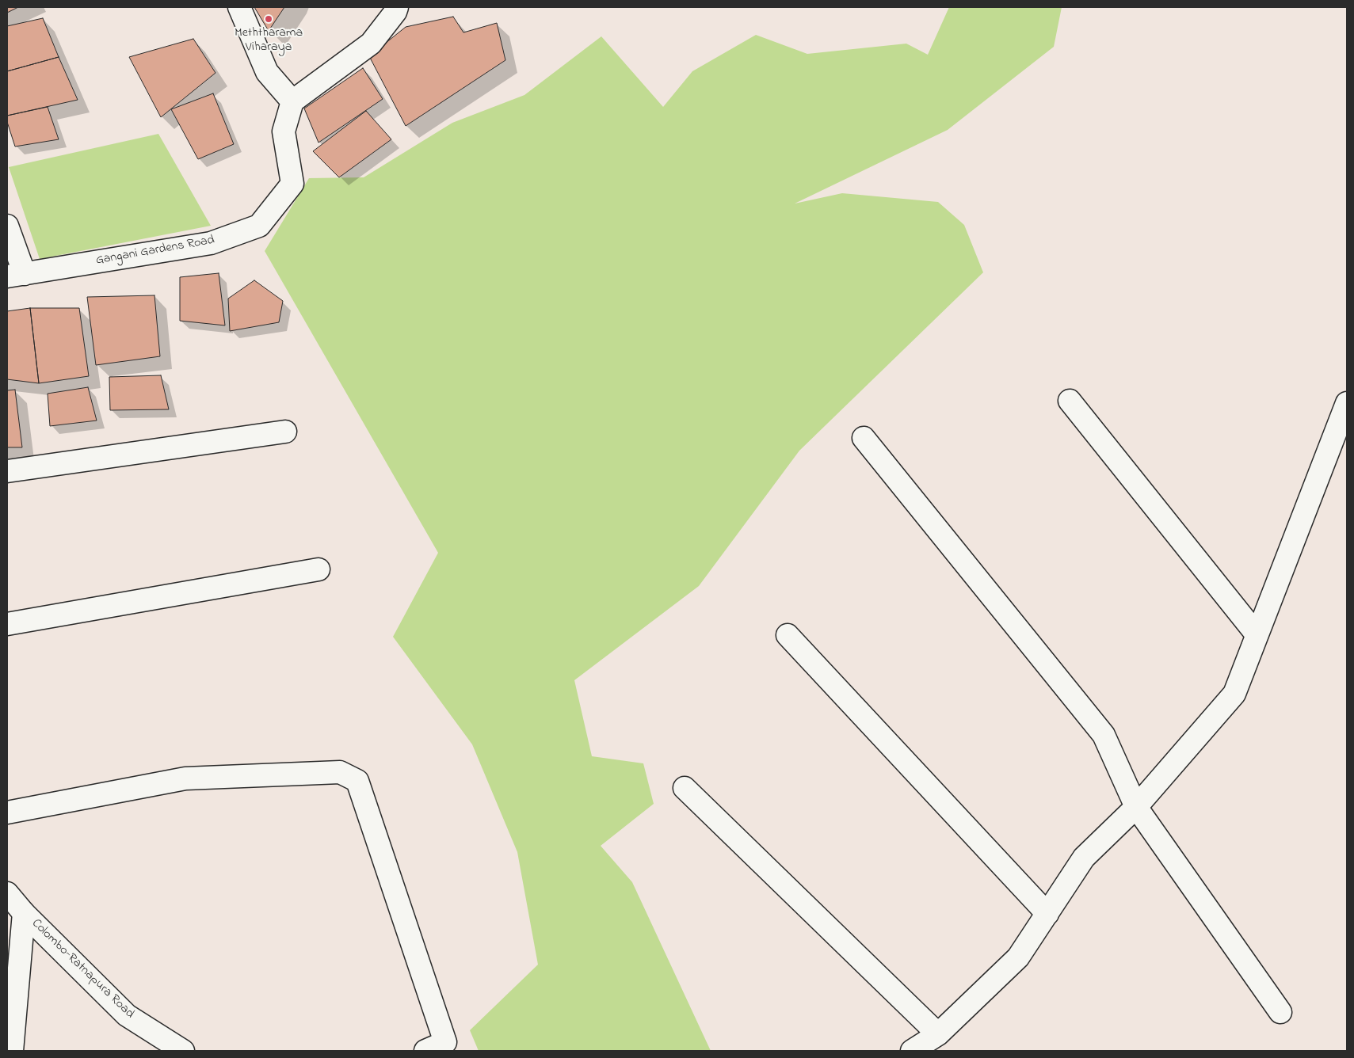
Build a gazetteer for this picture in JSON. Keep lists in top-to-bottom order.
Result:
{
  "streets": {
    "main road": ["Gangani Gardens Road", "Colombo-Ratnapura Road"]
  },
  "places": ["Meththarama Viharaya"]
}
